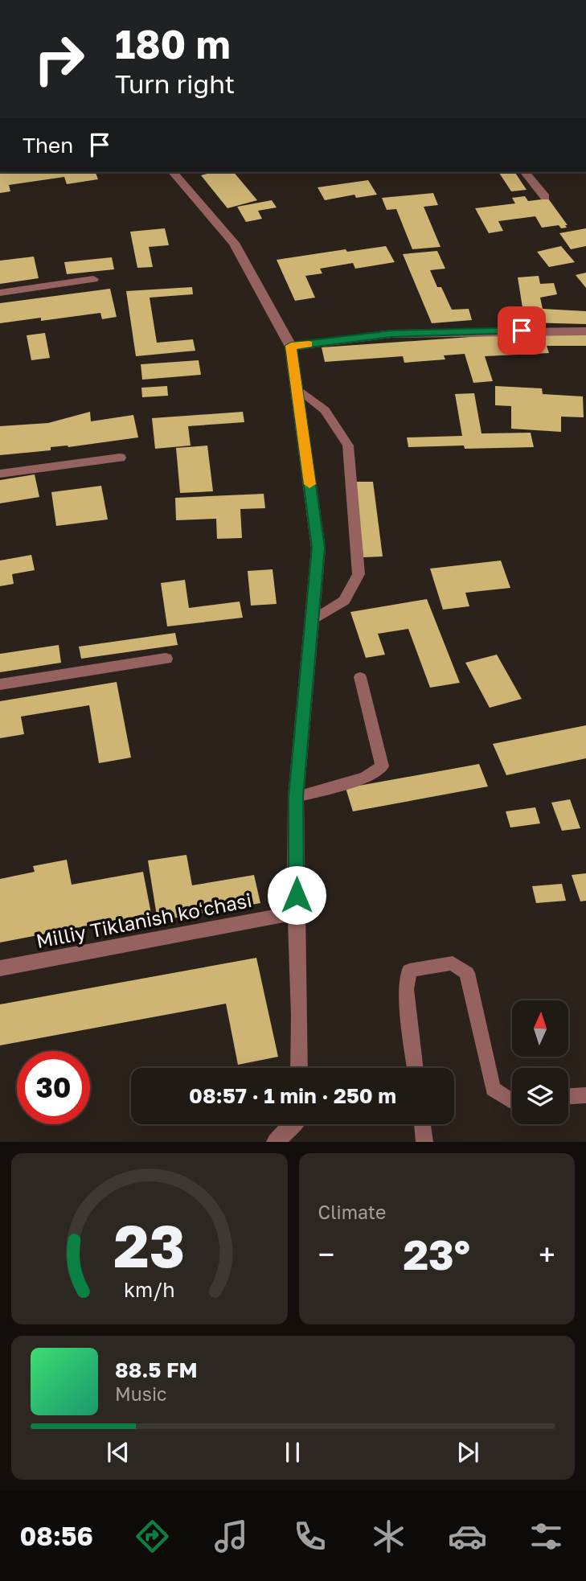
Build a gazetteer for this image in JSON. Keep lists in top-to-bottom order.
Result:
{
  "streets": {
    "street": ["Milliy Tiklanish koʻchasi"]
  },
  "north": "top",
  "page": {
    "turn": ["180 m", "Turn right"],
    "then": "Then",
    "limit": "30",
    "trip": "08:57 · 1 min · 250 m",
    "tile": "Climate",
    "heat": ["−", "23°", "+"],
    "song": ["88.5 FM", "Music"],
    "tabs": "08:56",
    "gauge": ["23", "km/h"]
  }
}
